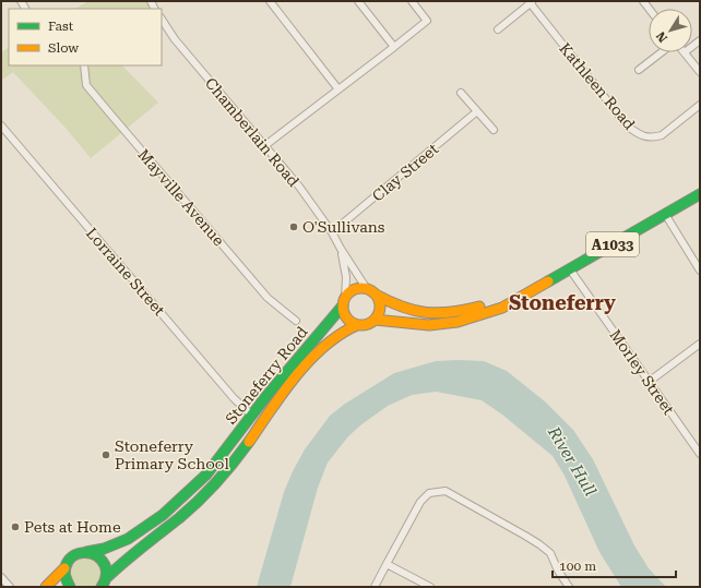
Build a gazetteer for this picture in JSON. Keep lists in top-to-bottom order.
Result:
{
  "streets": {
    "highway": ["A1033", "Stoneferry Road"],
    "street": [
      "Kathleen Road",
      "Chamberlain Road",
      "Clay Street",
      "Mayville Avenue",
      "Lorraine Street",
      "Morley Street"
    ]
  },
  "crossings": [
    ["Chamberlain Road", "Clay Street"],
    ["Chamberlain Road", "A1033"],
    ["Chamberlain Road", "Stoneferry Road"],
    ["A1033", "Morley Street"],
    ["A1033", "Stoneferry Road"],
    ["Lorraine Street", "Stoneferry Road"]
  ],
  "districts": ["Stoneferry"],
  "water": ["River Hull"],
  "places": ["O'Sullivans", "Stoneferry Primary School", "Pets at Home"],
  "legend": ["Fast", "Slow"],
  "scale_bar": "100 m",
  "north": "bottom left"
}
